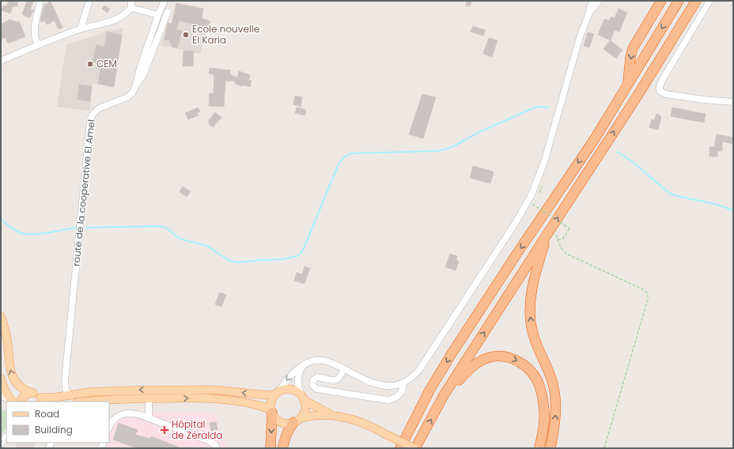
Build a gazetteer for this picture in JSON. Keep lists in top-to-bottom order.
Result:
{
  "streets": {
    "street": ["route de la cooperative El Amel"]
  },
  "places": {
    "other": ["Ecole nouvelle El Karia", "CEM"],
    "health": ["Hôpital de Zéralda"]
  },
  "legend": ["Road", "Building"]
}
